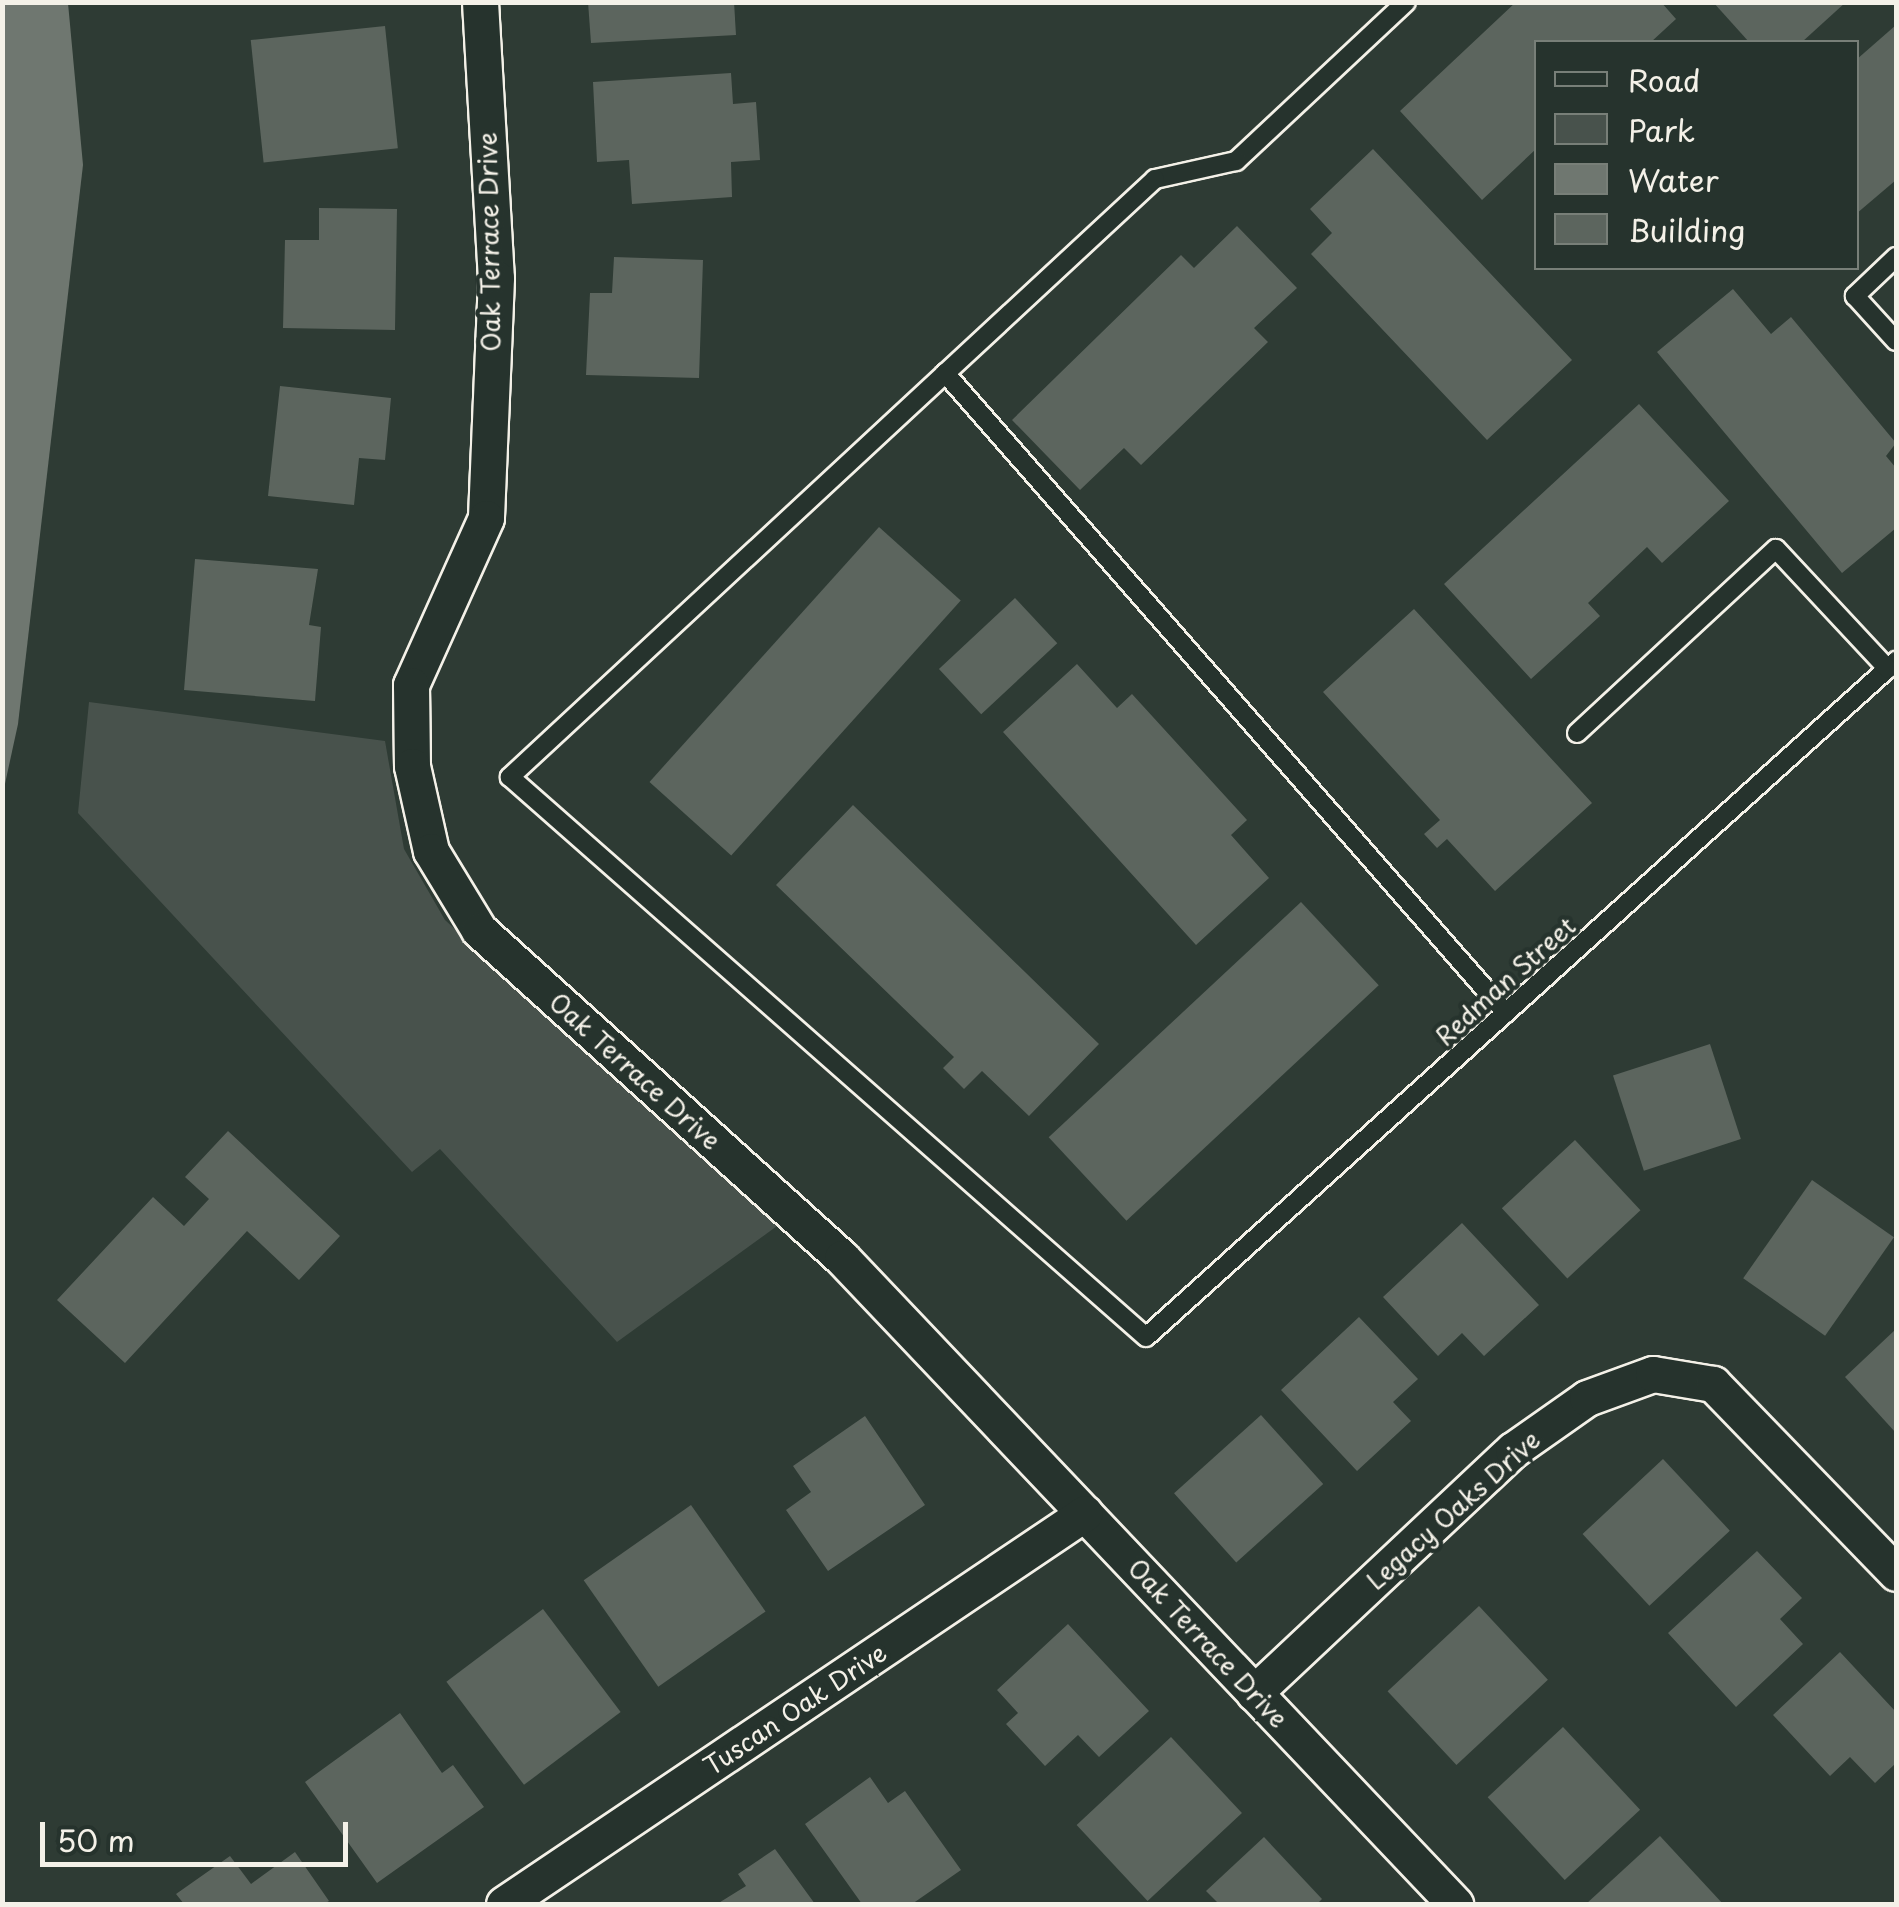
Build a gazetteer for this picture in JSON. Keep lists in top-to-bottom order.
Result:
{
  "streets": {
    "street": ["Oak Terrace Drive", "Legacy Oaks Drive", "Tuscan Oak Drive"],
    "lane": ["Redman Street"]
  },
  "crossings": [
    ["Oak Terrace Drive", "Legacy Oaks Drive"],
    ["Oak Terrace Drive", "Tuscan Oak Drive"]
  ],
  "legend": [
    "Road",
    "Park",
    "Water",
    "Building"
  ],
  "scale_bar": "50 m"
}
